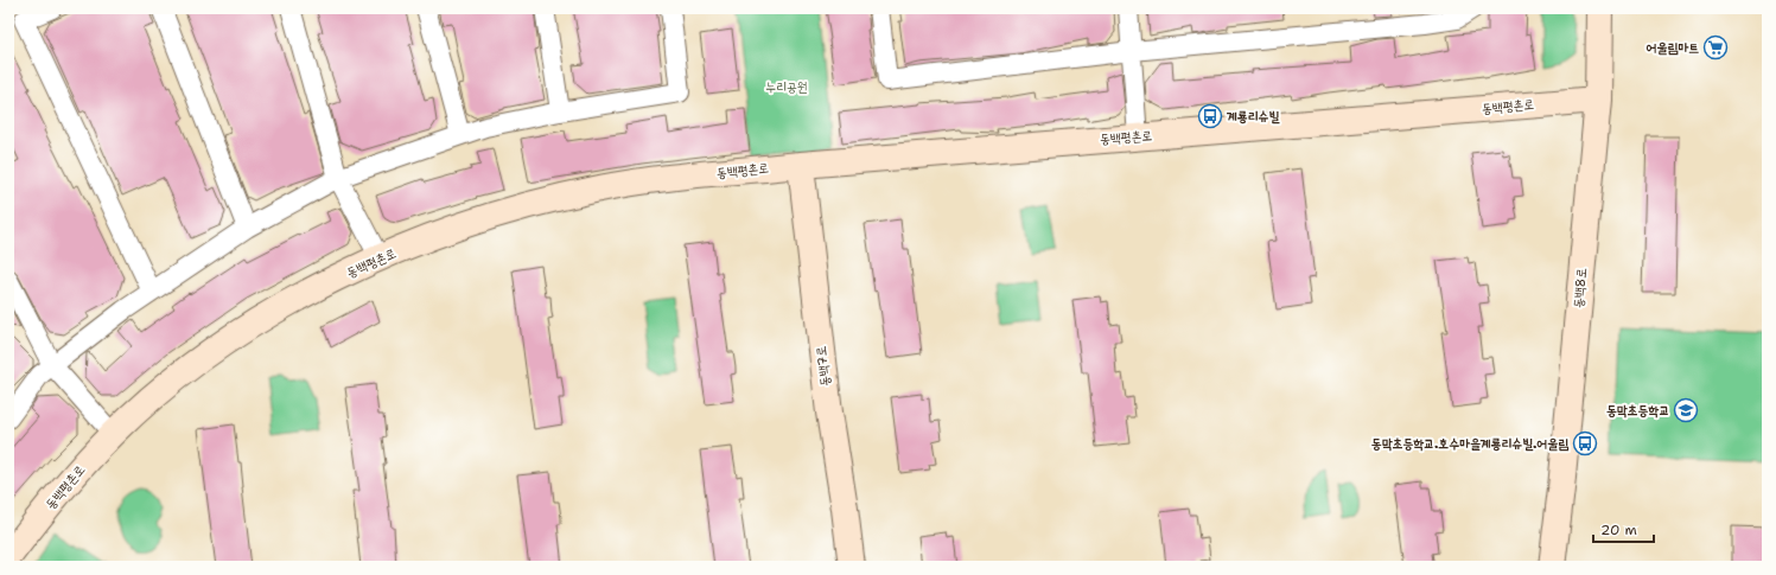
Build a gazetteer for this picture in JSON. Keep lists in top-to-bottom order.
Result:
{
  "streets": {
    "street": ["동백평촌로", "동백8로", "동백7로"]
  },
  "crossings": [
    ["동백평촌로", "동백8로"],
    ["동백평촌로", "동백7로"]
  ],
  "parks": ["누리공원"],
  "places": {
    "supermarket": ["어울림마트"],
    "bus stop": ["계룡리슈빌", "동막초등학교.호수마을계룡리슈빌.어울림"],
    "school or university": ["동막초등학교"]
  },
  "scale_bar": "20 m"
}
